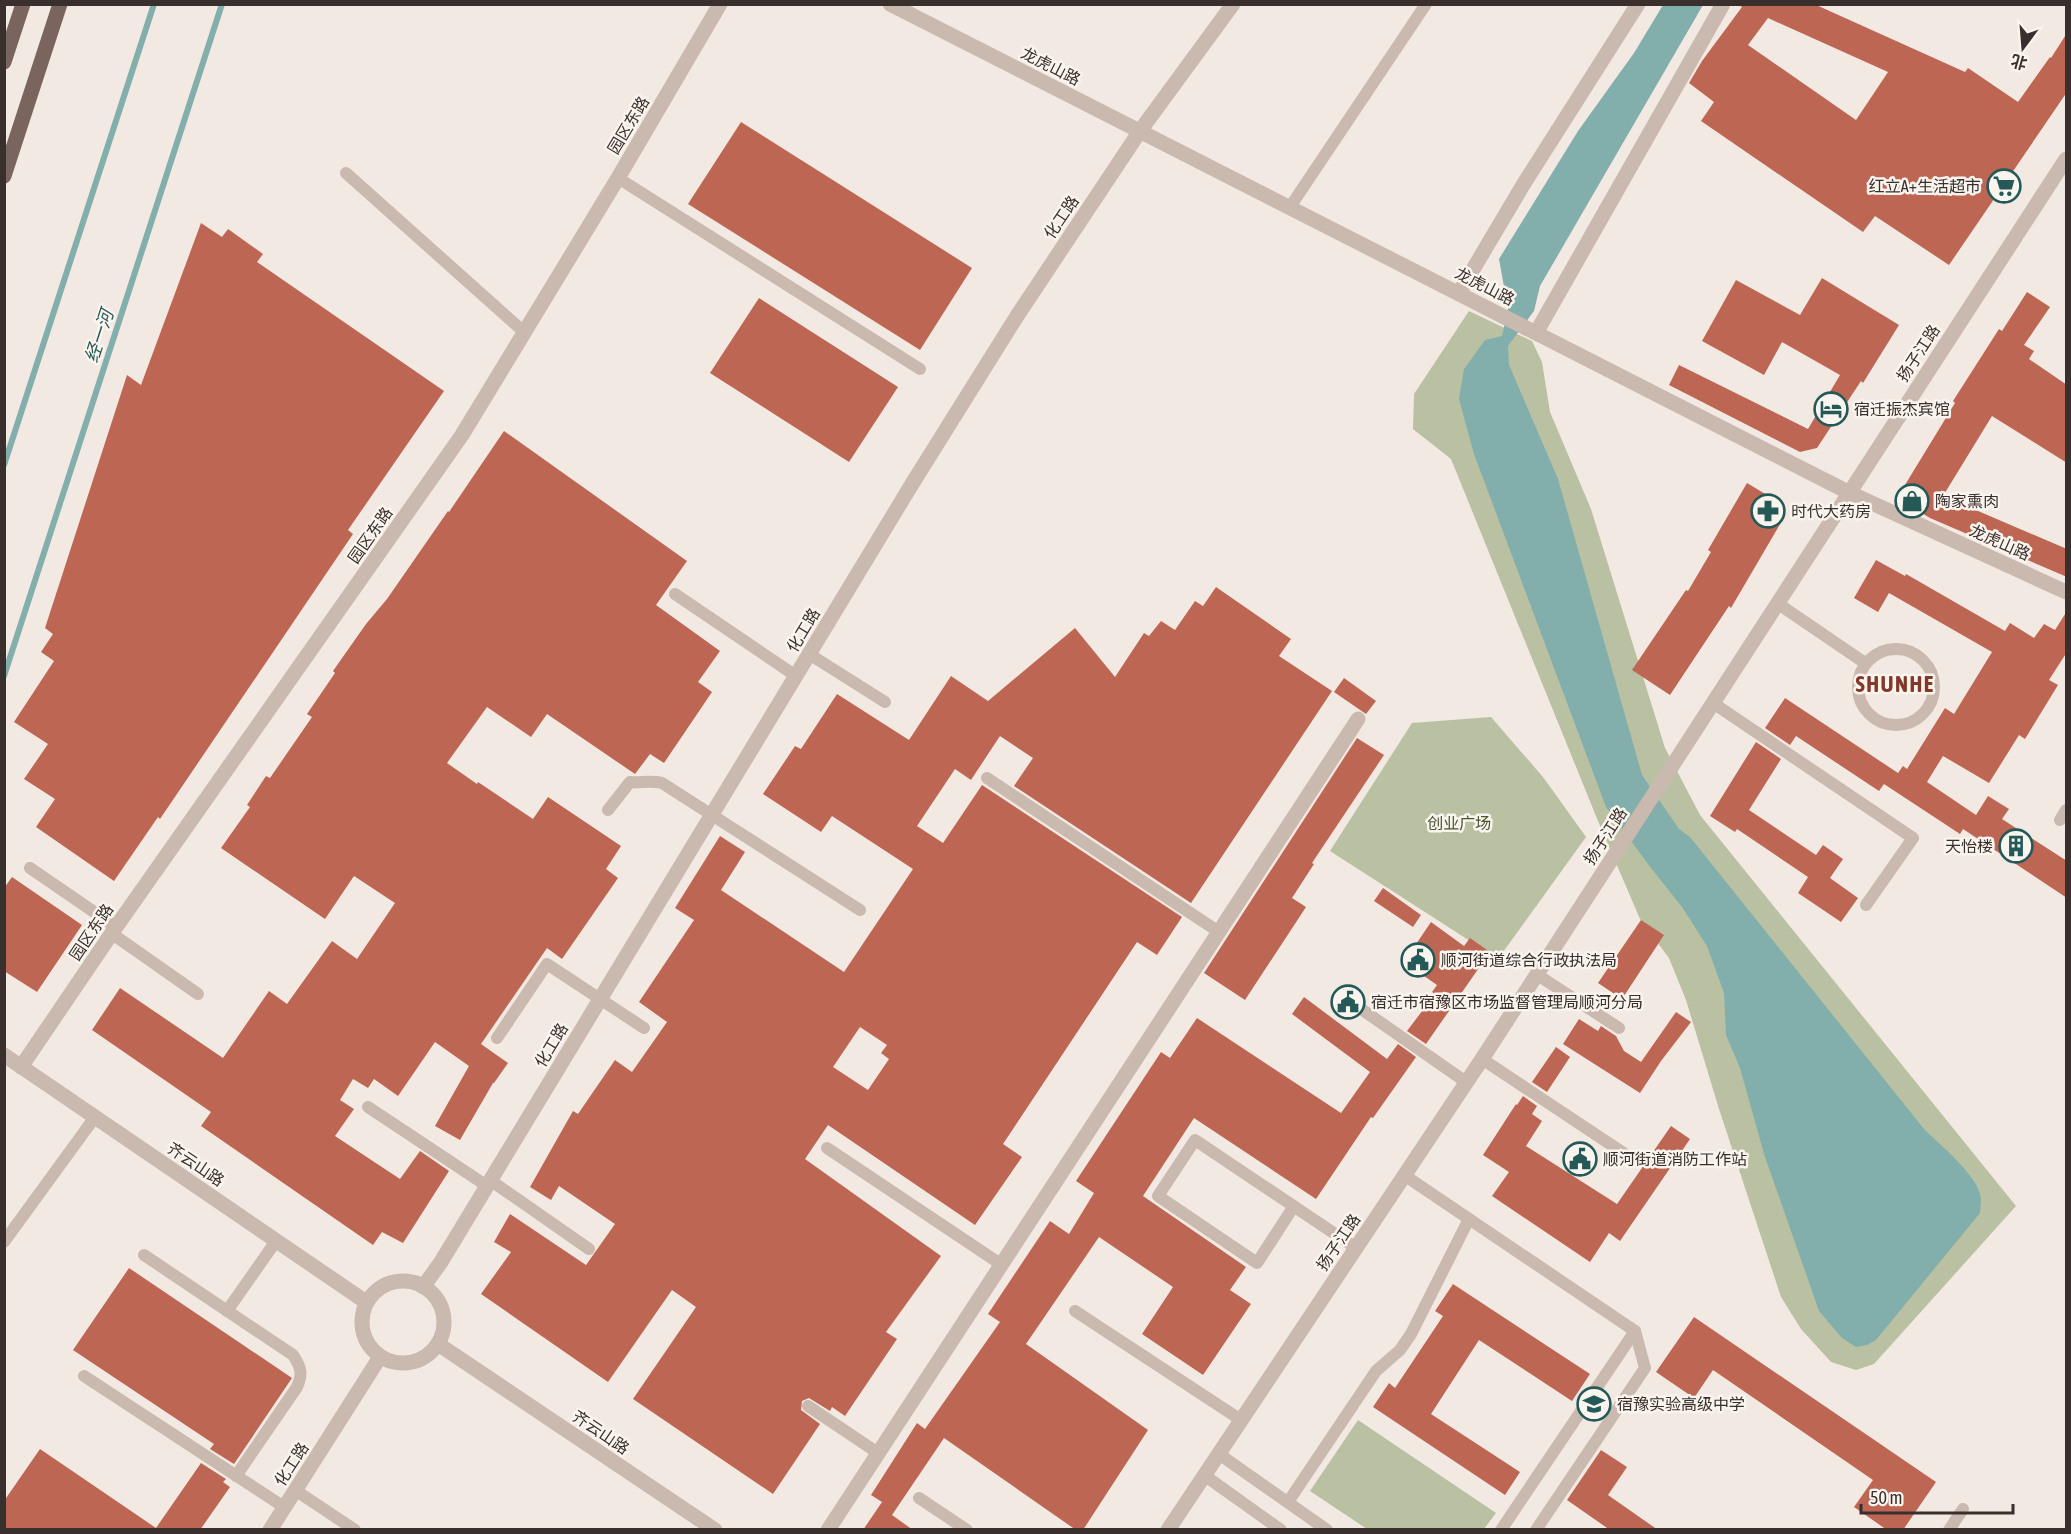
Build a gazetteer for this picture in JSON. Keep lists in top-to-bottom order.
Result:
{
  "streets": {
    "street": [
      "龙虎山路",
      "园区东路",
      "化工路",
      "扬子江路",
      "齐云山路"
    ]
  },
  "crossings": [
    ["龙虎山路", "化工路"],
    ["龙虎山路", "扬子江路"],
    ["园区东路", "齐云山路"],
    ["化工路", "齐云山路"]
  ],
  "districts": ["SHUNHE"],
  "water": ["经一河"],
  "parks": ["创业广场"],
  "places": {
    "supermarket": ["红立A+生活超市"],
    "hotel": ["宿迁振杰宾馆"],
    "shop": ["陶家熏肉"],
    "pharmacy": ["时代大药房"],
    "building": ["天怡楼"],
    "public building": ["顺河街道综合行政执法局", "宿迁市宿豫区市场监督管理局顺河分局", "顺河街道消防工作站"],
    "school or university": ["宿豫实验高级中学"]
  },
  "scale_bar": "50 m",
  "north": "bottom"
}
